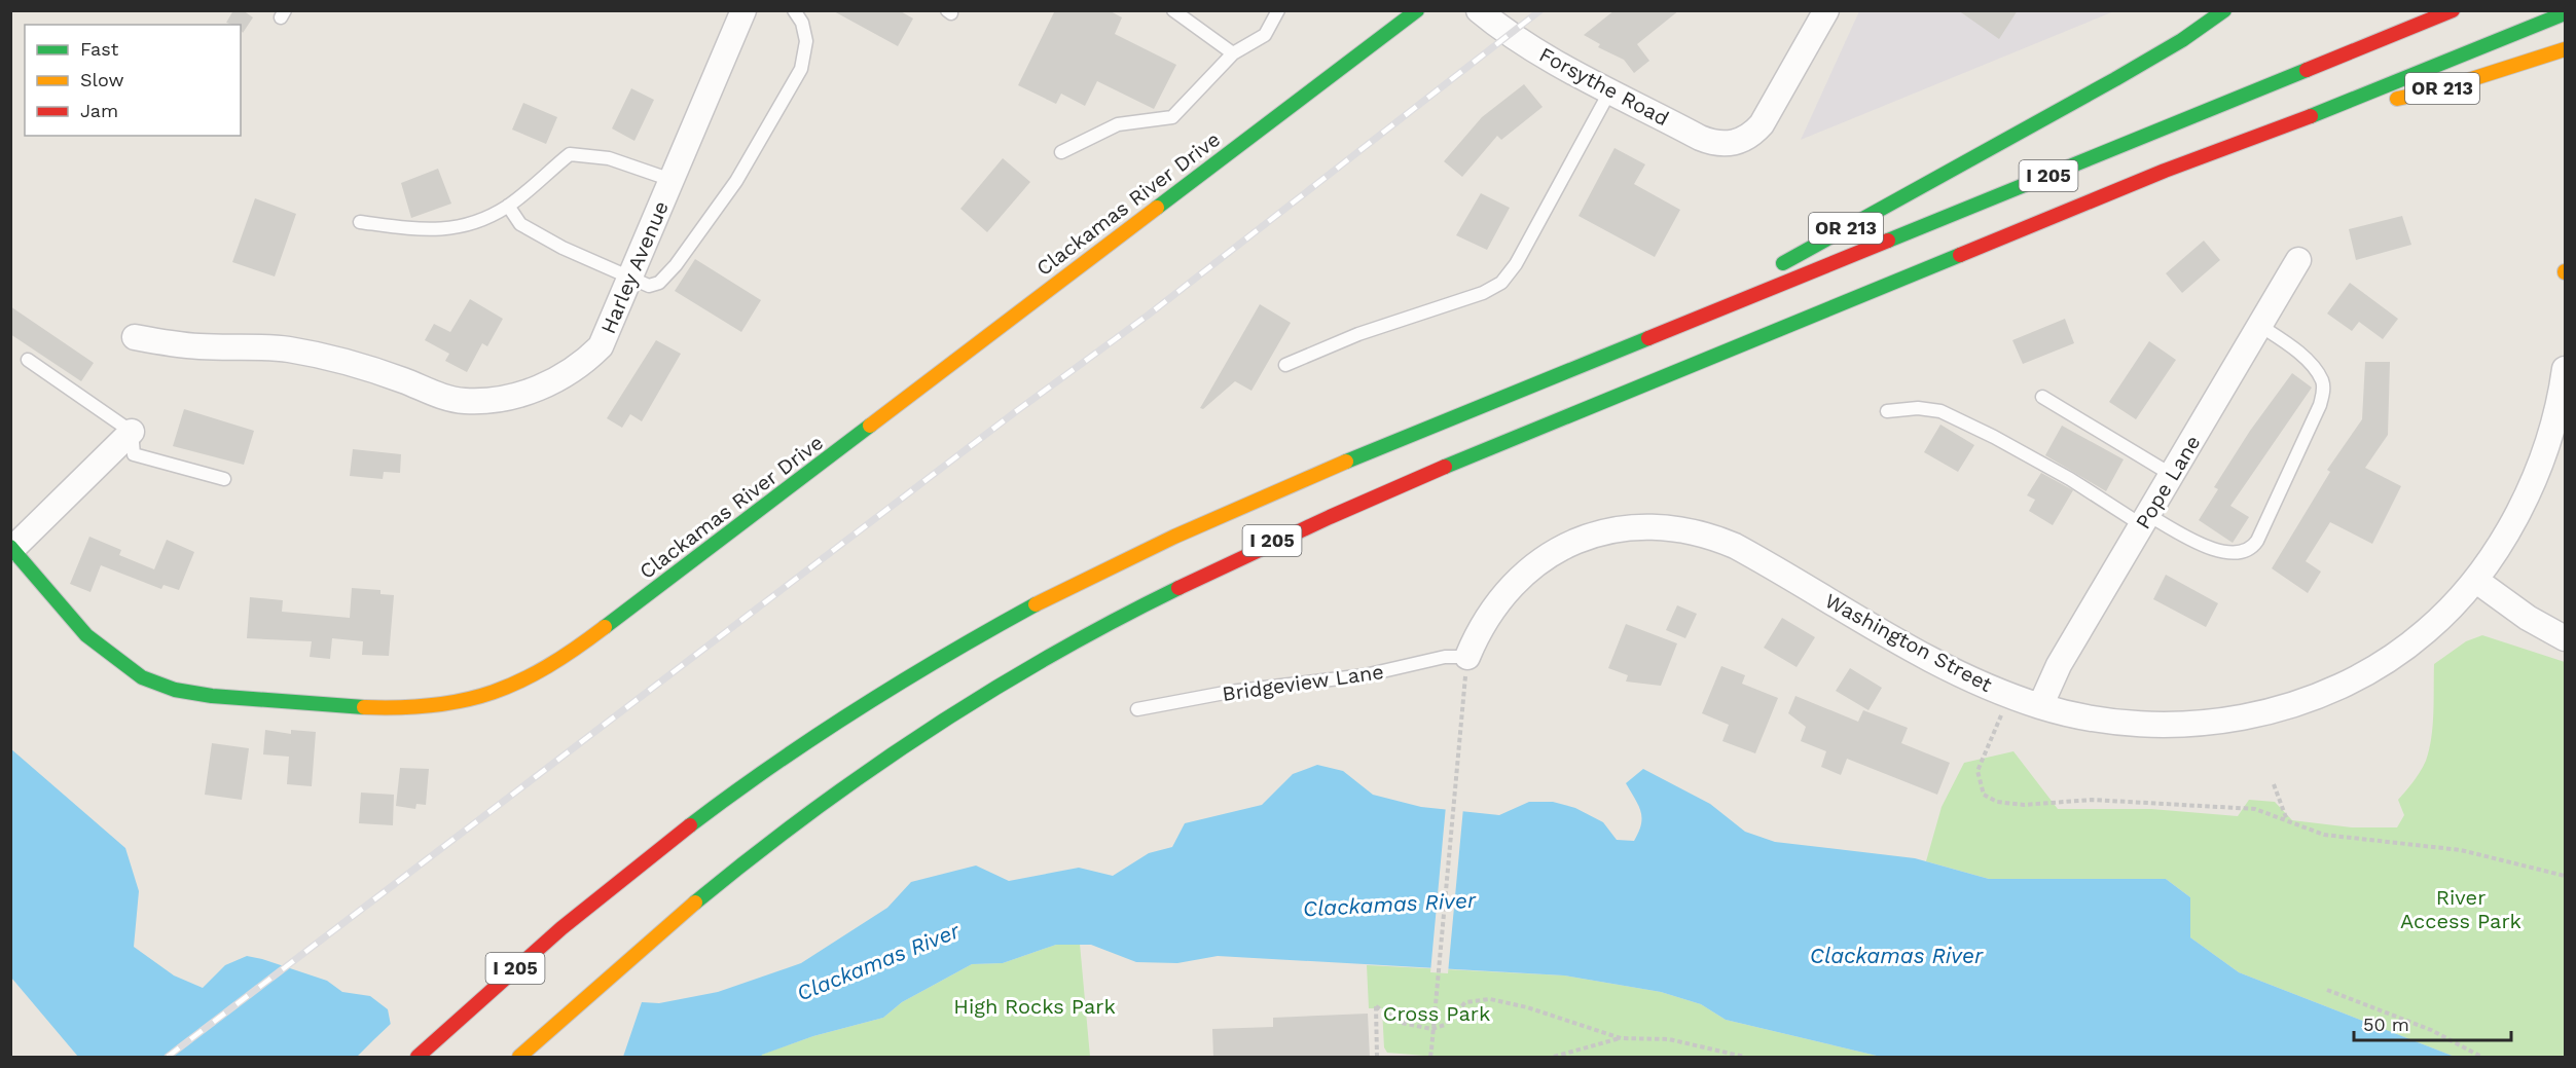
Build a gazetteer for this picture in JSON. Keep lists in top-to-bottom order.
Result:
{
  "streets": {
    "main road": ["OR 213", "I 205", "Clackamas River Drive"],
    "street": [
      "Forsythe Road",
      "Harley Avenue",
      "Pope Lane",
      "Washington Street"
    ],
    "lane": ["Bridgeview Lane"]
  },
  "crossings": [
    ["OR 213", "I 205"],
    ["Pope Lane", "Washington Street"],
    ["Washington Street", "Bridgeview Lane"]
  ],
  "water": ["Clackamas River"],
  "parks": ["River Access Park", "High Rocks Park", "Cross Park"],
  "legend": ["Fast", "Slow", "Jam"],
  "scale_bar": "50 m"
}
